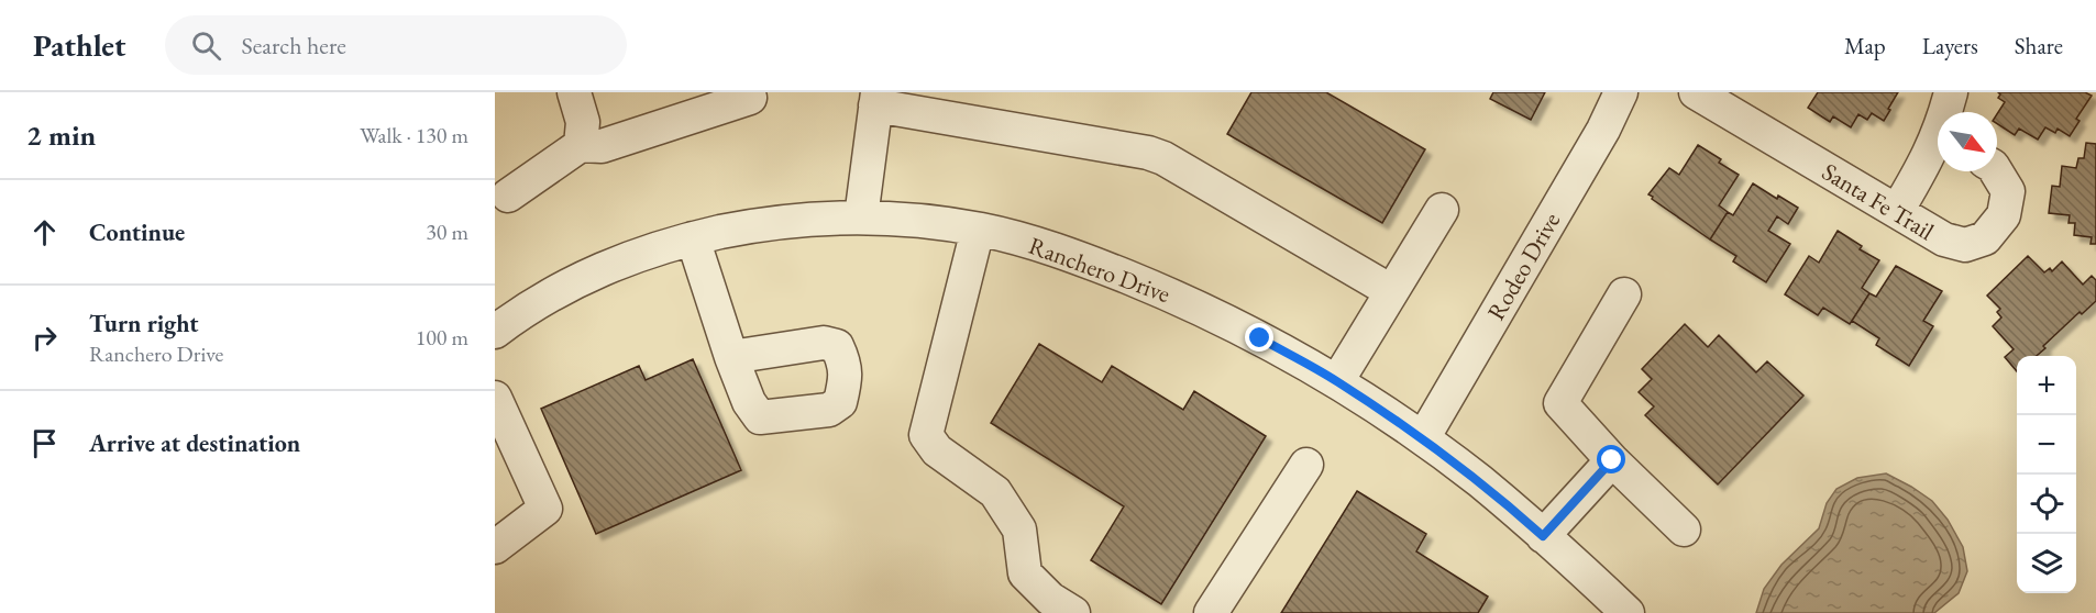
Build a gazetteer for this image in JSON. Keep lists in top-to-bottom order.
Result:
{
  "streets": {
    "street": ["Santa Fe Trail", "Rodeo Drive", "Ranchero Drive"]
  },
  "crossings": [
    ["Rodeo Drive", "Ranchero Drive"]
  ],
  "north": "bottom right",
  "page": {
    "header": "Pathlet",
    "search": "Search here",
    "nav": ["Map", "Layers", "Share"],
    "heading": ["2 min", "Walk · 130 m"],
    "list": [
      ["Continue", "30 m"],
      ["Turn right", "Ranchero Drive", "100 m"],
      "Arrive at destination"
    ],
    "map_buttons": ["+", "−"]
  }
}
